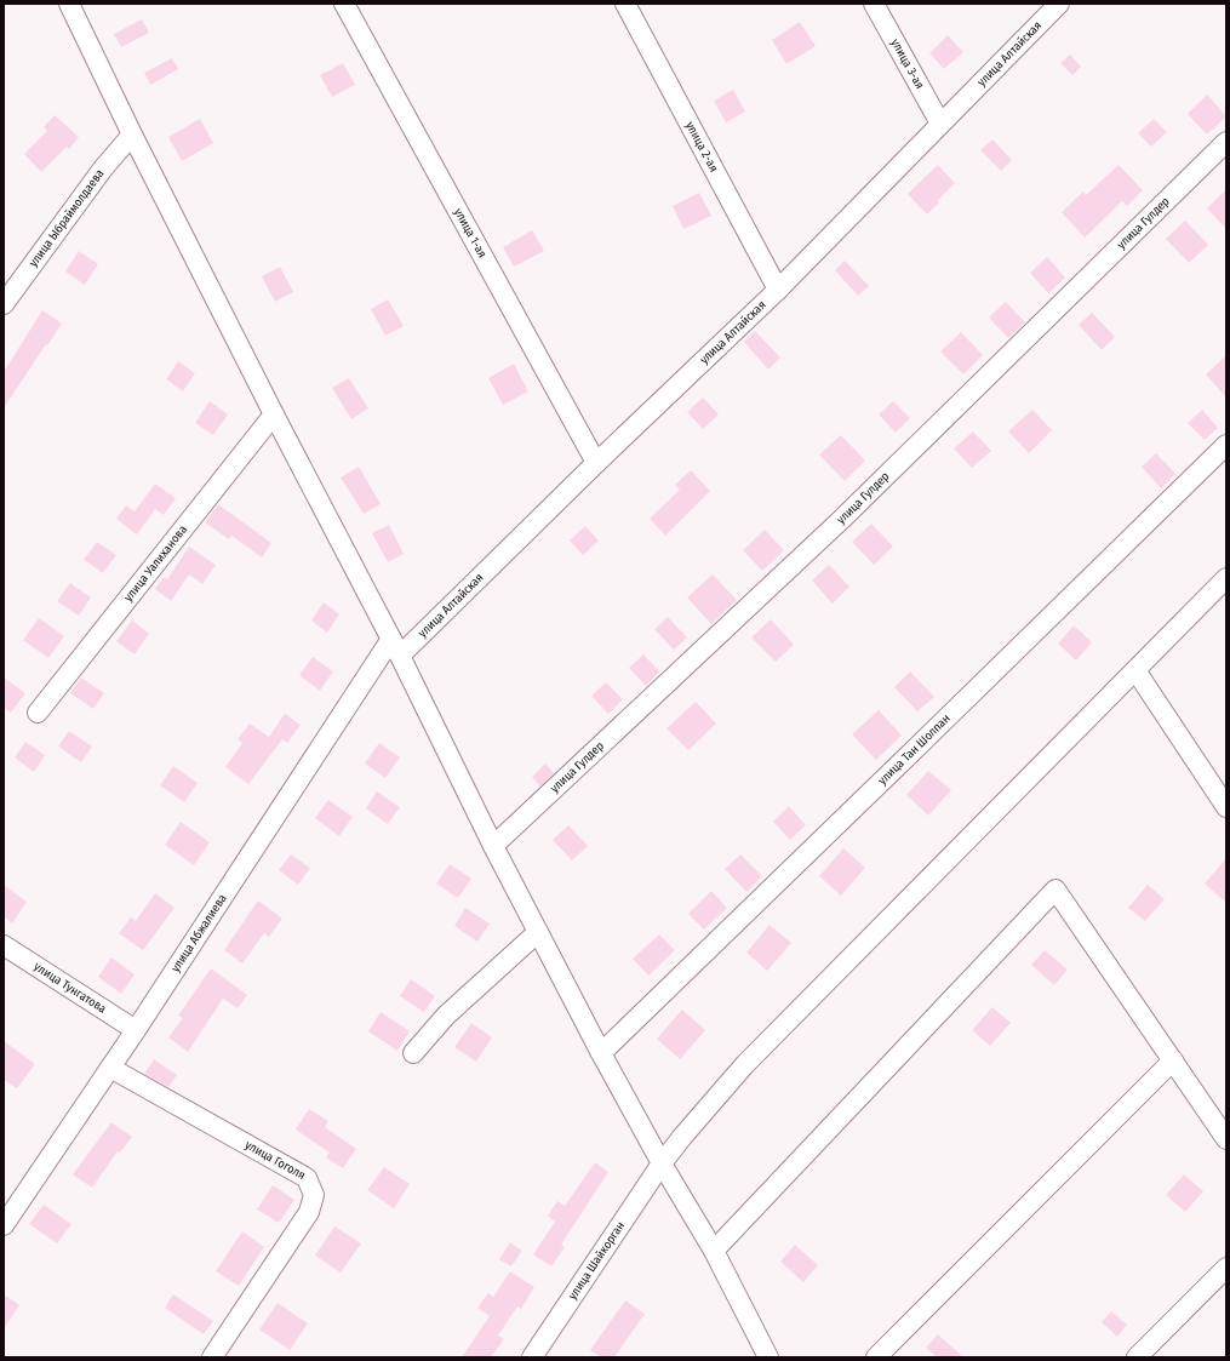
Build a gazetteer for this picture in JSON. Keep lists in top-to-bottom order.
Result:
{
  "streets": {
    "street": [
      "улица Алтайская",
      "улица 3-ая",
      "улица 2-ая",
      "улица Ыбраймолдаева",
      "улица Гулдер",
      "улица 1-ая",
      "улица Уалиханова",
      "улица Тан Шолпан",
      "улица Абжалиева",
      "улица Тунгатова",
      "улица Гоголя",
      "улица Шайкорган"
    ]
  },
  "crossings": [
    ["улица Алтайская", "улица 3-ая"],
    ["улица Алтайская", "улица 2-ая"],
    ["улица Алтайская", "улица 1-ая"],
    ["улица Абжалиева", "улица Тунгатова"],
    ["улица Абжалиева", "улица Гоголя"]
  ]
}
